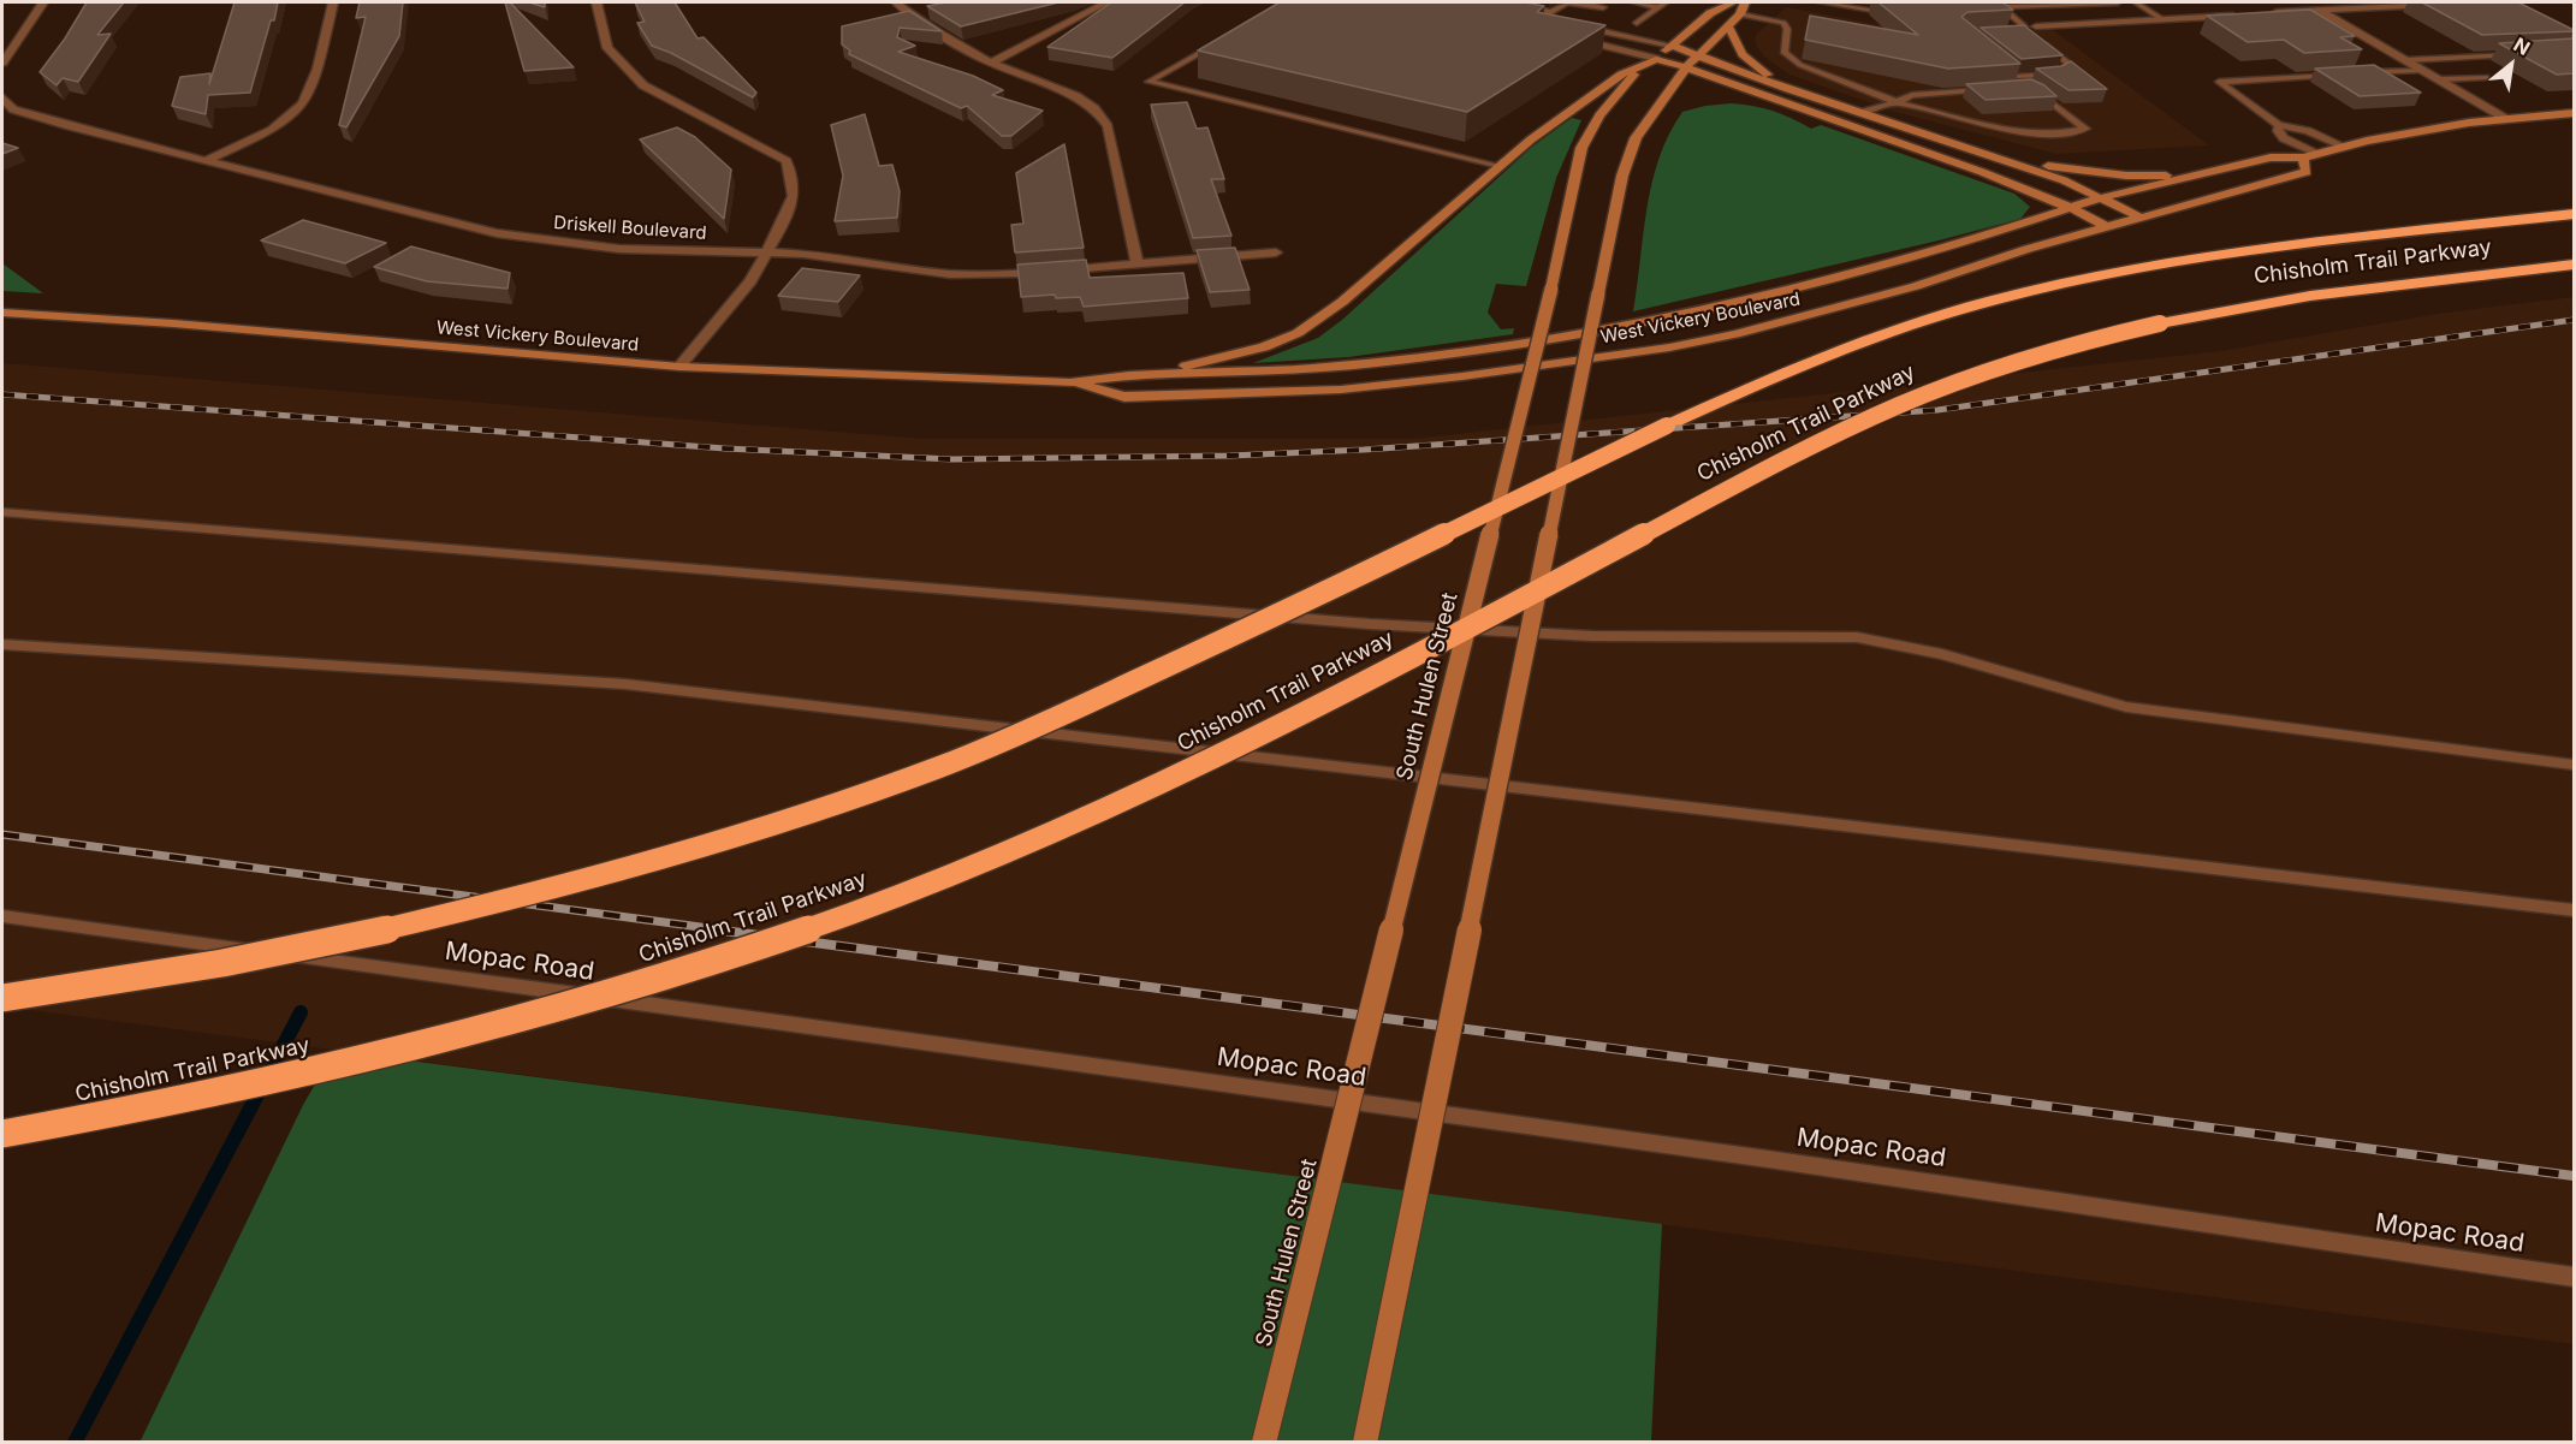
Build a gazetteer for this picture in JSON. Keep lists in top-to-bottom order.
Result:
{
  "streets": {
    "highway": ["Chisholm Trail Parkway"],
    "main road": ["West Vickery Boulevard", "South Hulen Street"],
    "street": ["Driskell Boulevard"],
    "lane": ["Mopac Road"]
  },
  "north": "top right"
}
